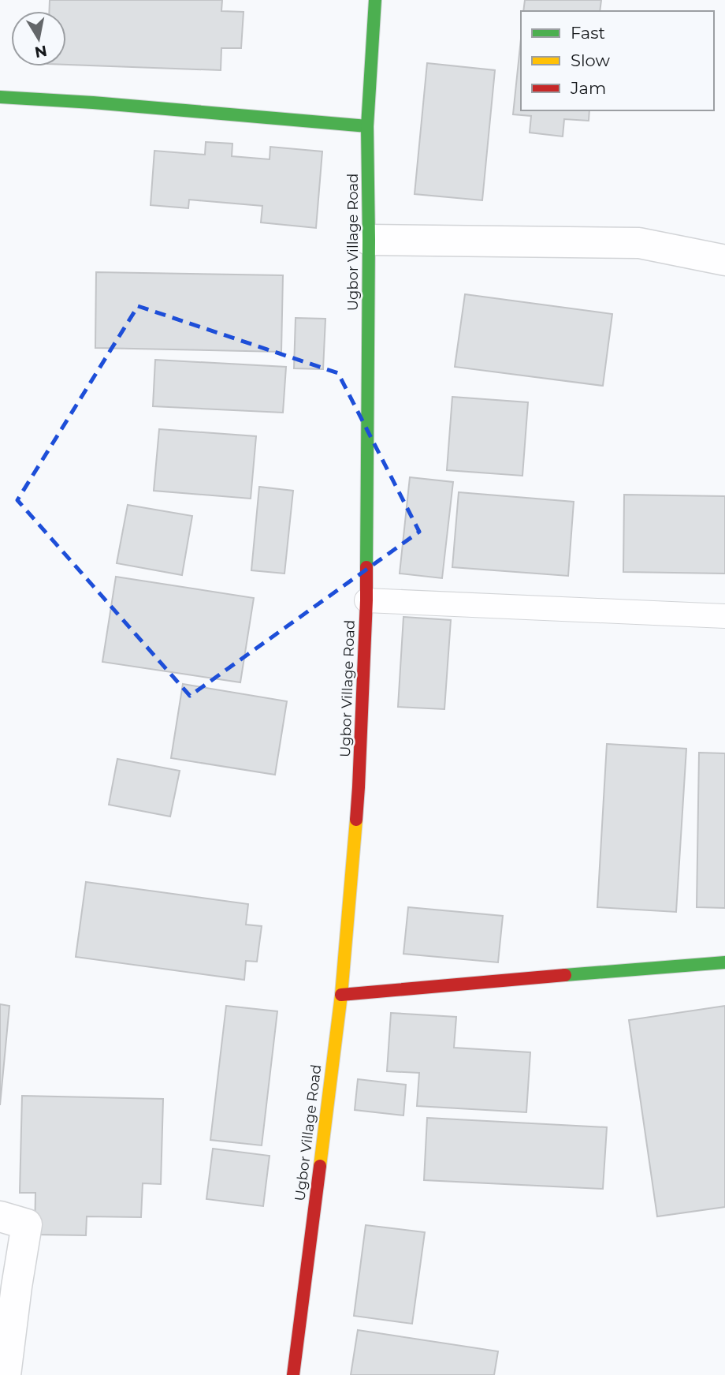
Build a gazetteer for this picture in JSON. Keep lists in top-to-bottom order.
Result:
{
  "streets": {
    "street": ["Ugbor Village Road"]
  },
  "legend": ["Fast", "Slow", "Jam"],
  "north": "bottom"
}
